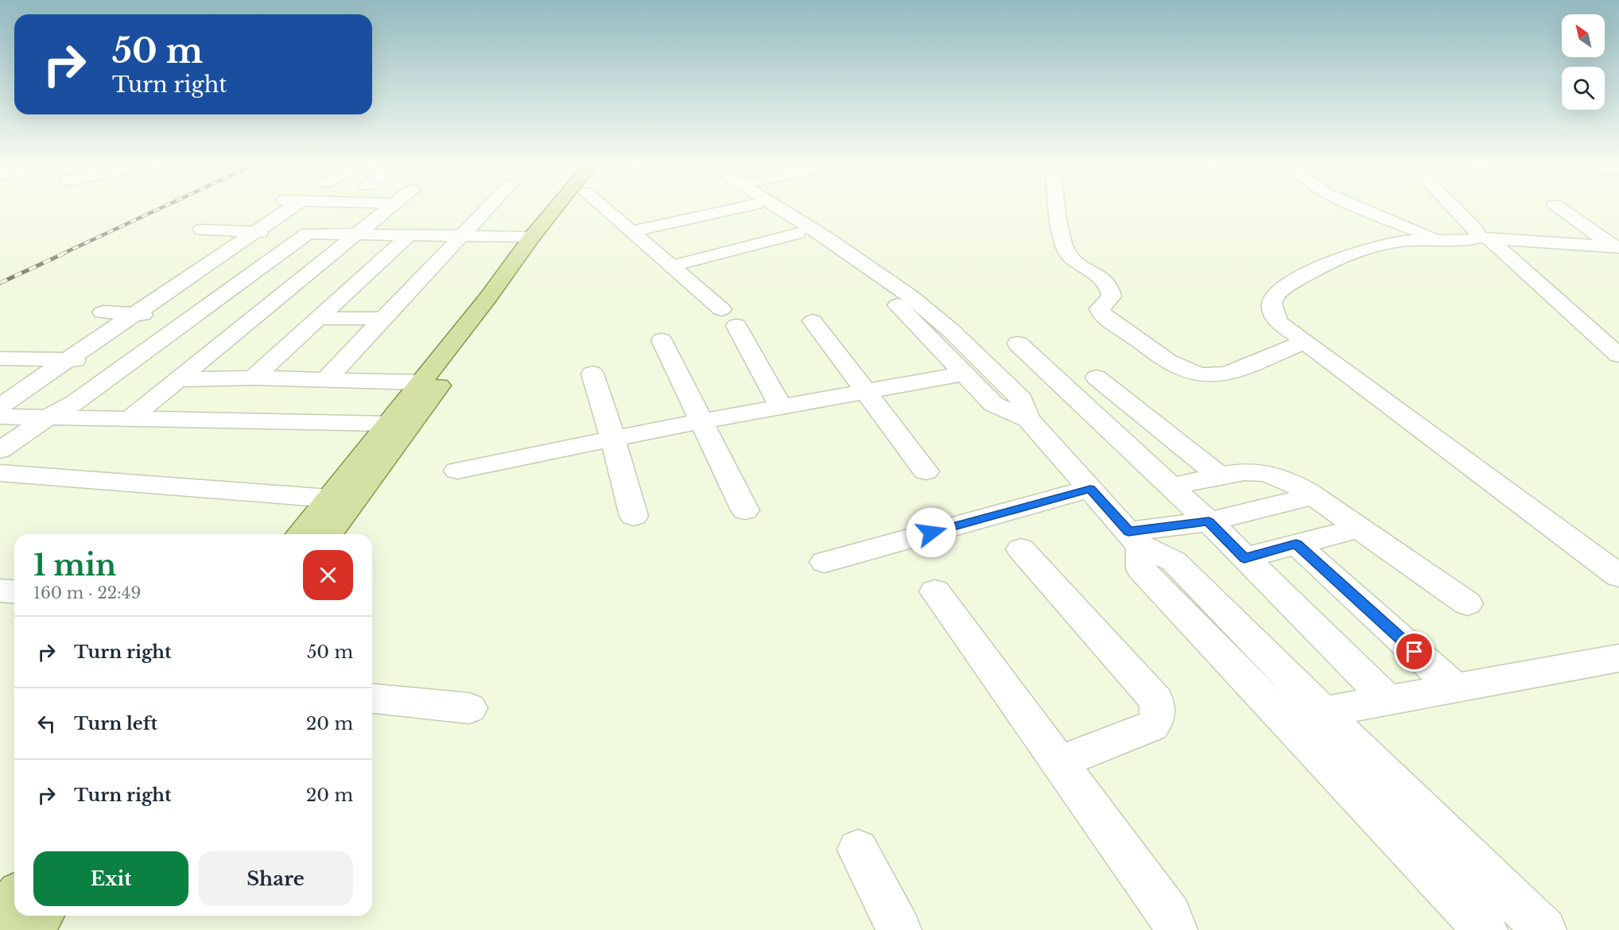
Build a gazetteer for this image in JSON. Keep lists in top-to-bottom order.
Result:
{
  "north": "top left",
  "page": {
    "turn": ["50 m", "Turn right"],
    "heading": ["1 min", "160 m · 22:49"],
    "list": [
      {
        "name": "Turn right",
        "value": "50 m"
      },
      {
        "name": "Turn left",
        "value": "20 m"
      },
      {
        "name": "Turn right",
        "value": "20 m"
      }
    ],
    "buttons": ["Exit", "Share"]
  }
}
